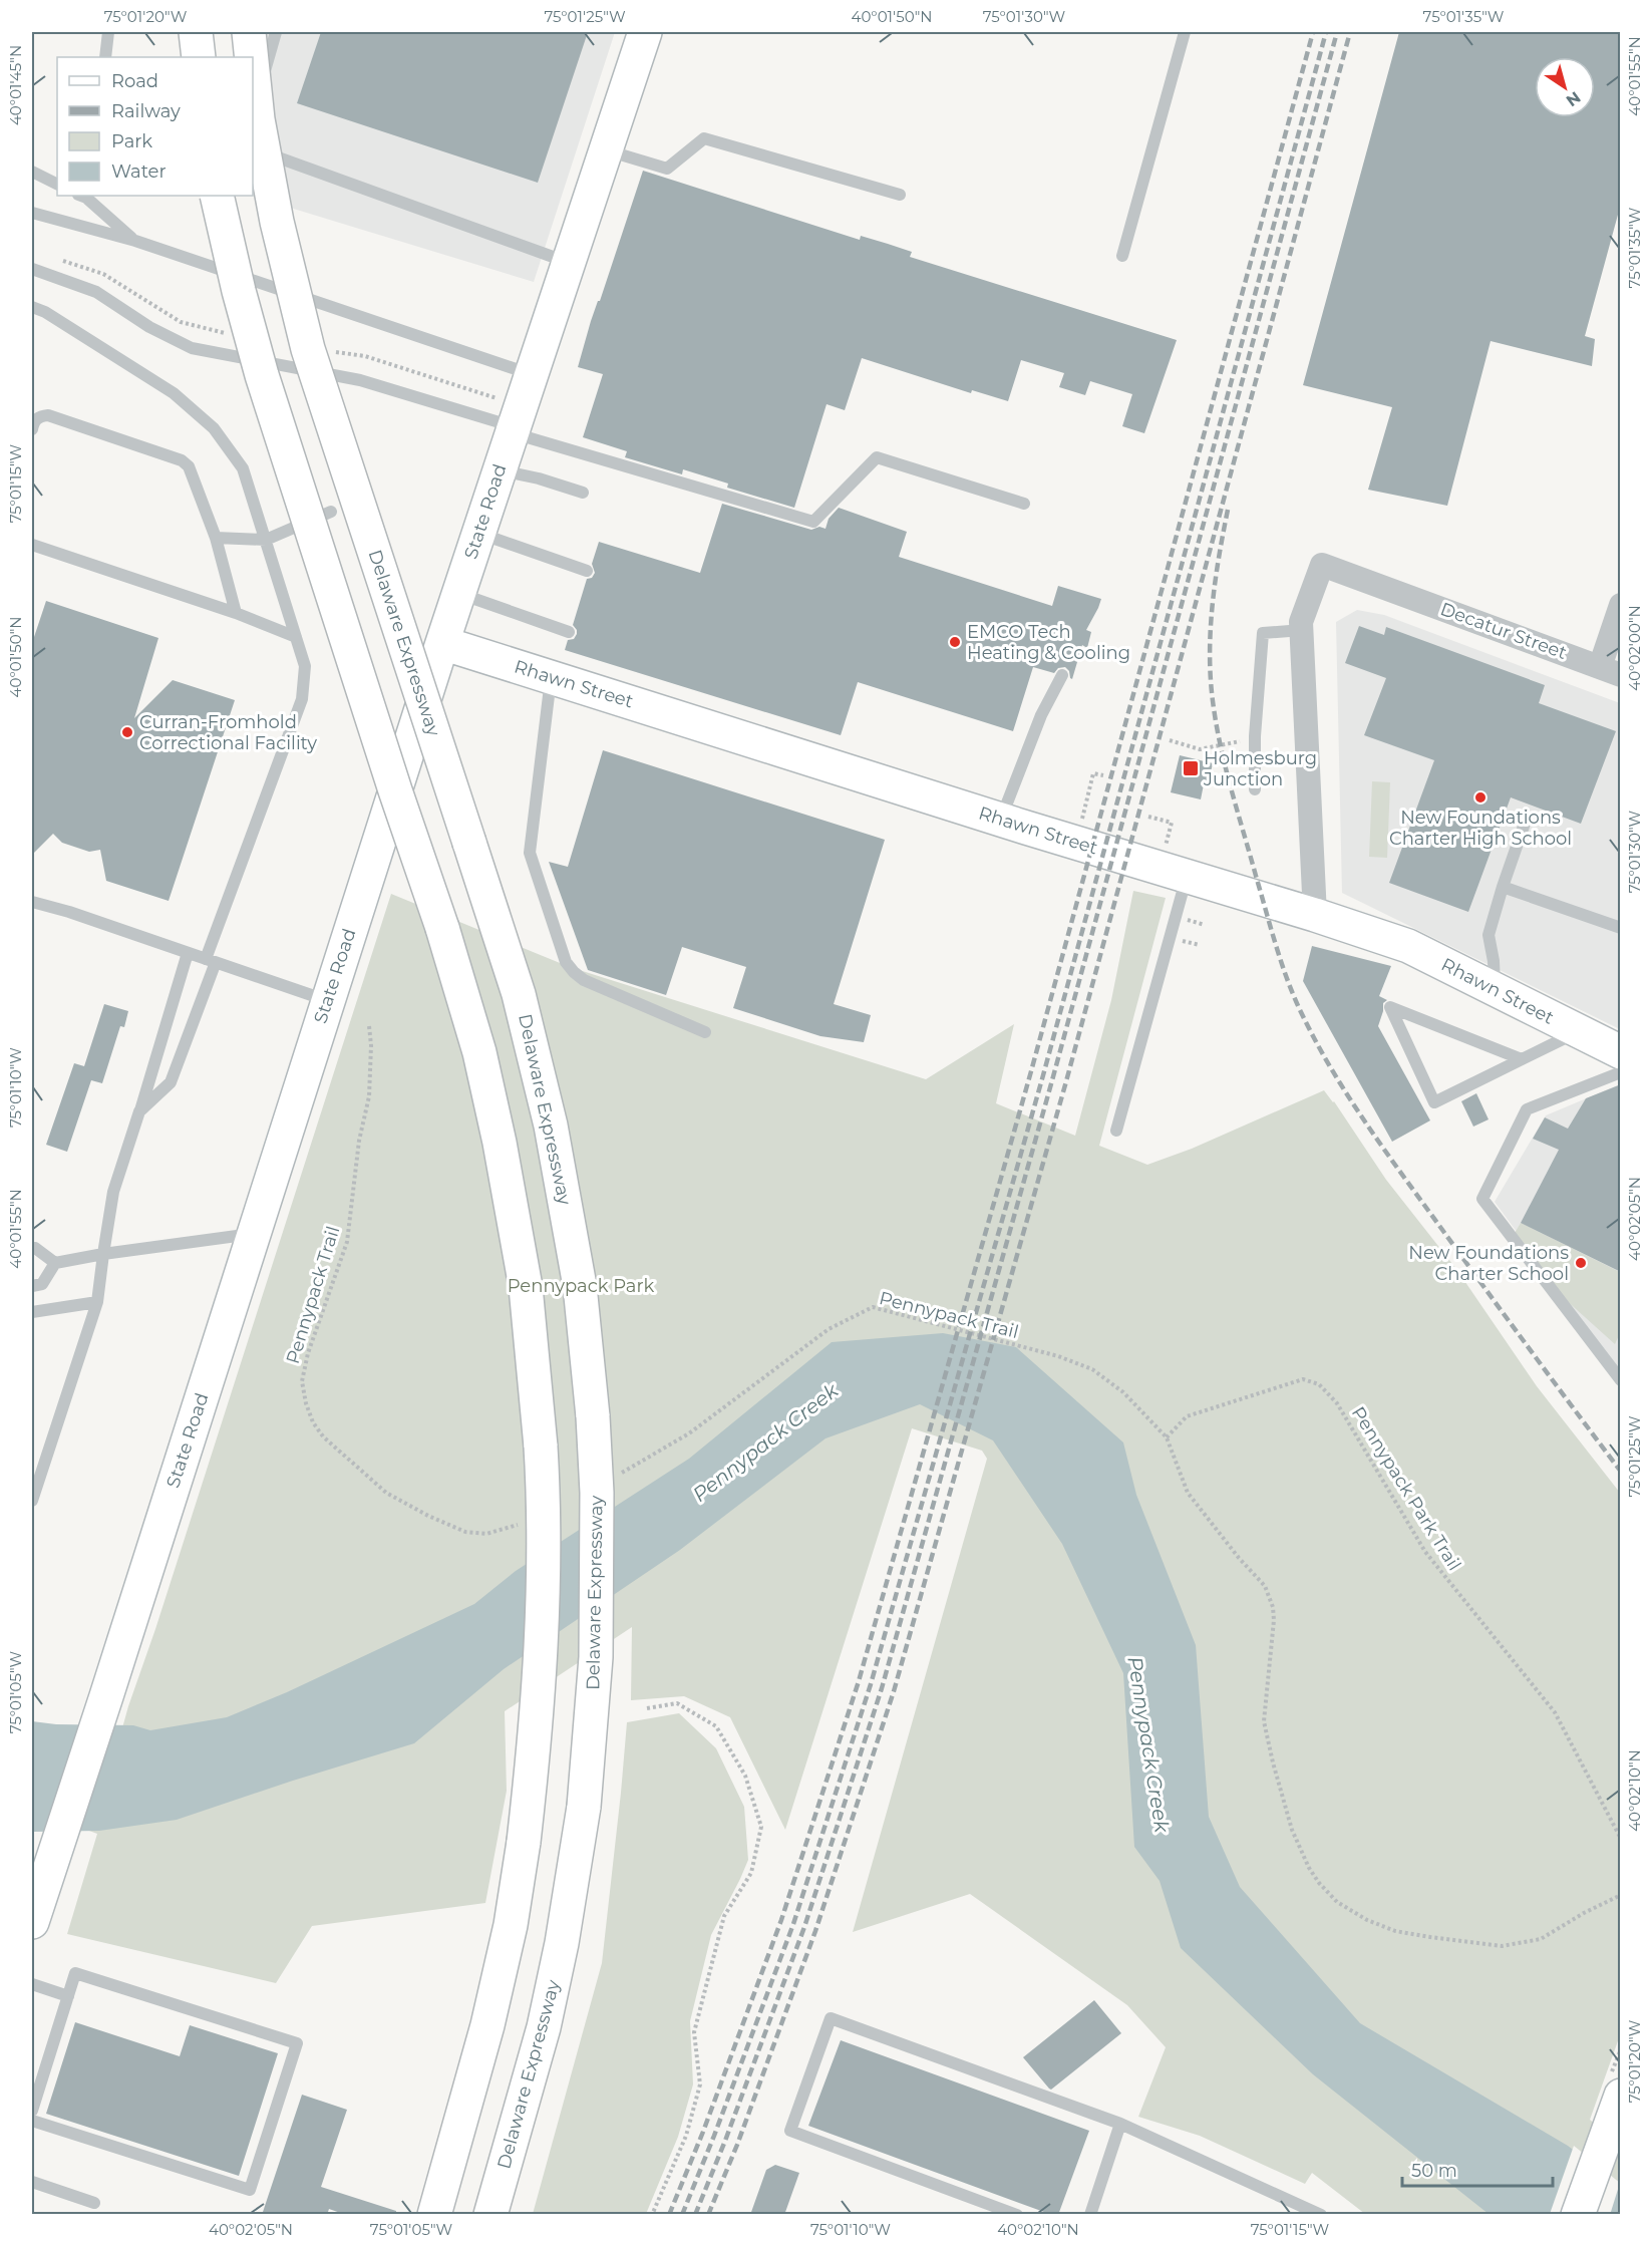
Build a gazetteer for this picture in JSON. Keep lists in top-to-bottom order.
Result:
{
  "streets": {
    "main road": ["State Road", "Delaware Expressway", "Rhawn Street"],
    "street": ["Decatur Street"],
    "path": ["Pennypack Trail", "Pennypack Park Trail"]
  },
  "crossings": [
    ["State Road", "Rhawn Street"],
    ["Pennypack Trail", "Pennypack Park Trail"]
  ],
  "water": ["Pennypack Creek"],
  "parks": ["Pennypack Park"],
  "places": {
    "other": [
      "EMCO Tech Heating & Cooling",
      "Curran-Fromhold Correctional Facility",
      "New Foundations Charter High School",
      "New Foundations Charter School"
    ],
    "transit": ["Holmesburg Junction"]
  },
  "legend": [
    "Road",
    "Railway",
    "Park",
    "Water"
  ],
  "scale_bar": "50 m",
  "north": "bottom right",
  "coordinates": [
    "75°01'20\"W",
    "75°01'25\"W",
    "40°01'50\"N",
    "75°01'30\"W",
    "75°01'35\"W",
    "40°01'55\"N",
    "40°01'45\"N",
    "75°01'15\"W",
    "40°02'00\"N",
    "75°01'10\"W",
    "40°02'05\"N",
    "75°01'05\"W",
    "40°02'10\"N"
  ]
}
